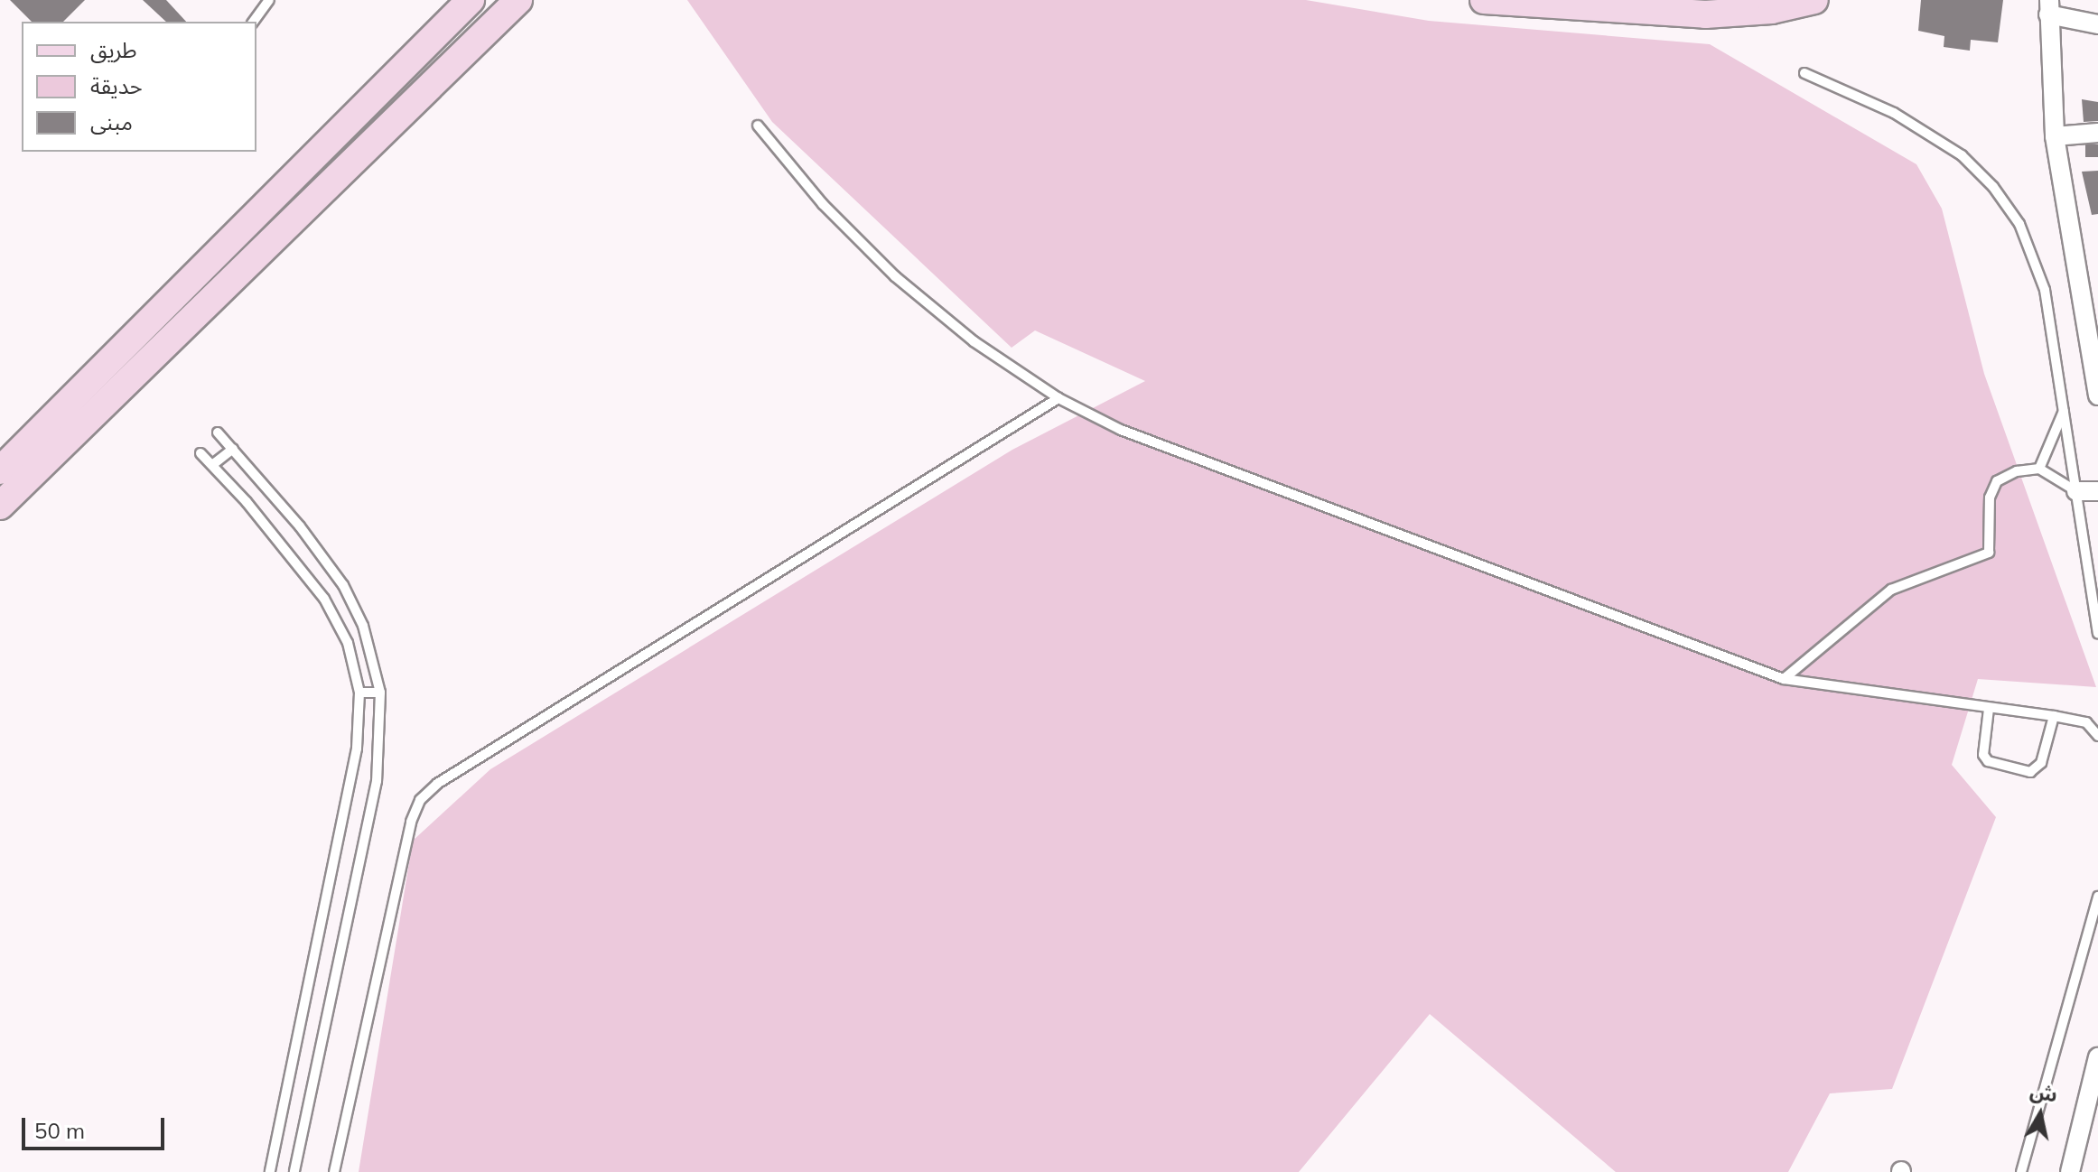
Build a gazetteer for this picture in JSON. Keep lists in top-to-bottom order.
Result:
{
  "legend": ["طريق", "حديقة", "مبنى"],
  "scale_bar": "50 m",
  "north": "top"
}
